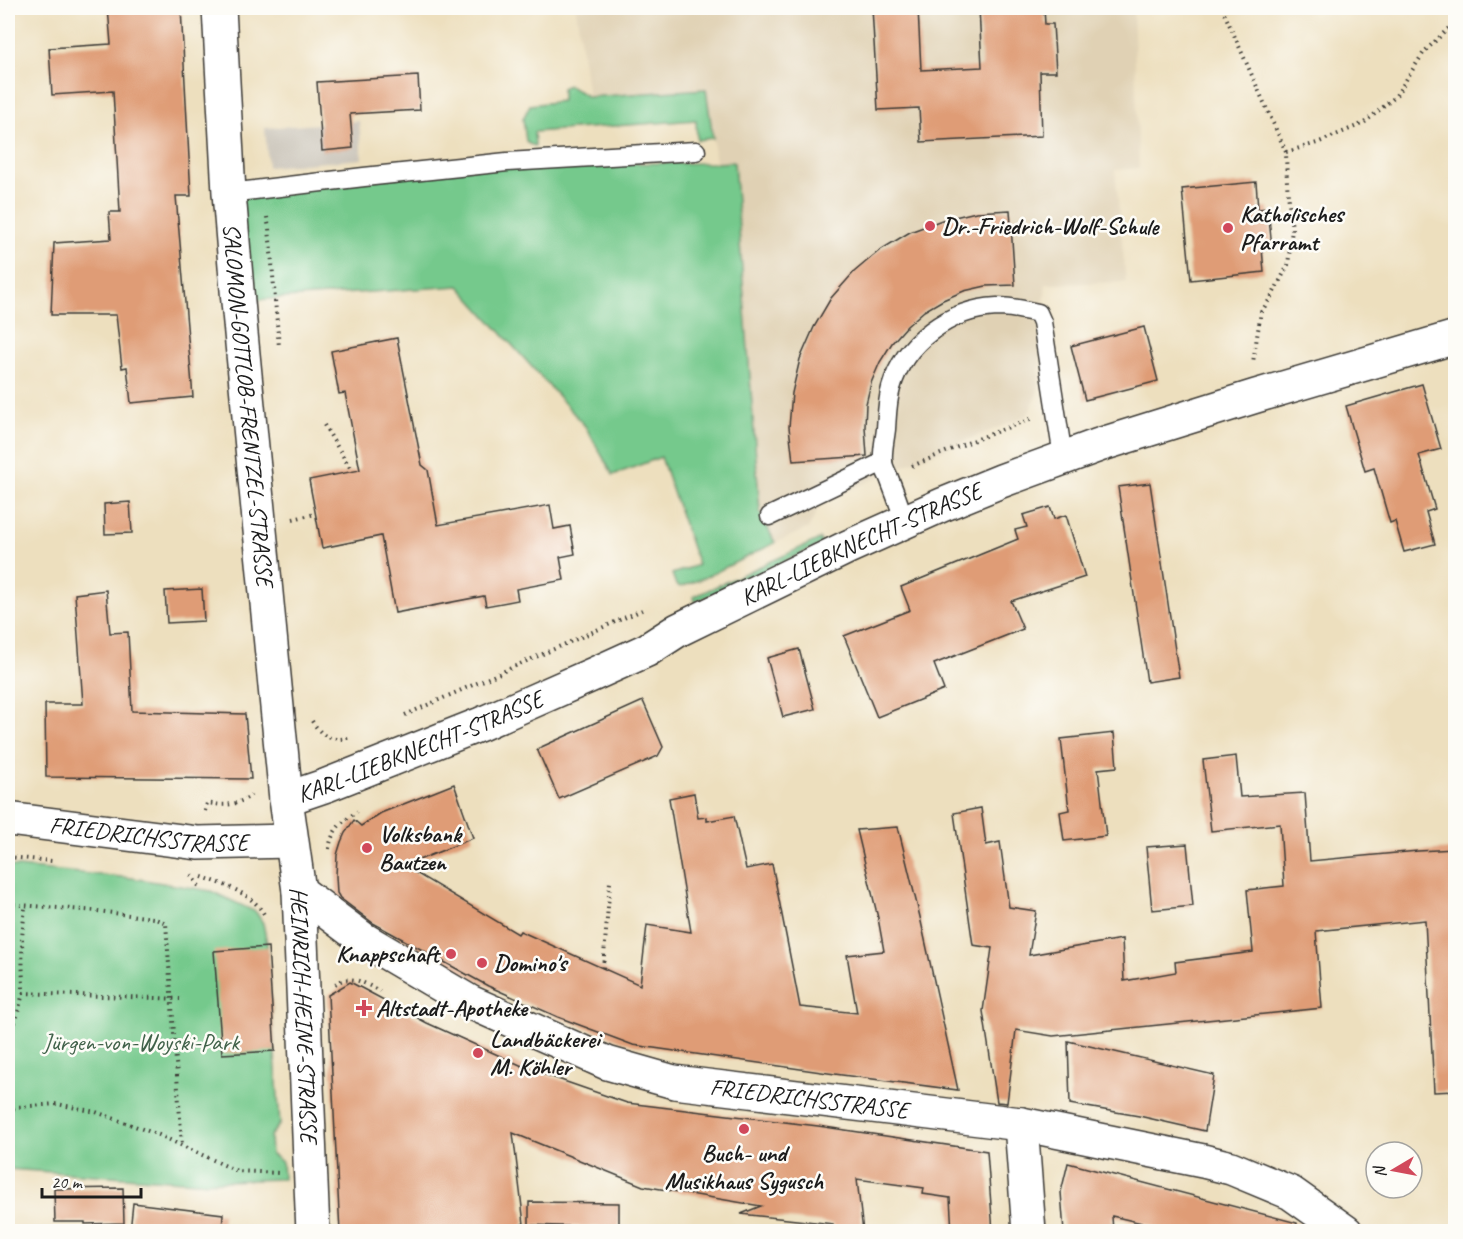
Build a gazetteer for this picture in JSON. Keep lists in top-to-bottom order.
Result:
{
  "streets": {
    "street": [
      "SALOMON-GOTTLOB-FRENTZEL-STRASSE",
      "KARL-LIEBKNECHT-STRASSE",
      "FRIEDRICHSSTRASSE",
      "HEINRICH-HEINE-STRASSE"
    ]
  },
  "crossings": [
    ["SALOMON-GOTTLOB-FRENTZEL-STRASSE", "KARL-LIEBKNECHT-STRASSE"],
    ["SALOMON-GOTTLOB-FRENTZEL-STRASSE", "HEINRICH-HEINE-STRASSE"],
    ["KARL-LIEBKNECHT-STRASSE", "HEINRICH-HEINE-STRASSE"],
    ["FRIEDRICHSSTRASSE", "HEINRICH-HEINE-STRASSE"]
  ],
  "parks": ["Jürgen-von-Woyski-Park"],
  "places": {
    "other": [
      "Dr.-Friedrich-Wolf-Schule",
      "Katholisches Pfarramt",
      "Volksbank Bautzen",
      "Knappschaft",
      "Domino's",
      "Landbäckerei M. Köhler",
      "Buch- und Musikhaus Sygusch"
    ],
    "health": ["Altstadt-Apotheke"]
  },
  "scale_bar": "20 m",
  "north": "left"
}
